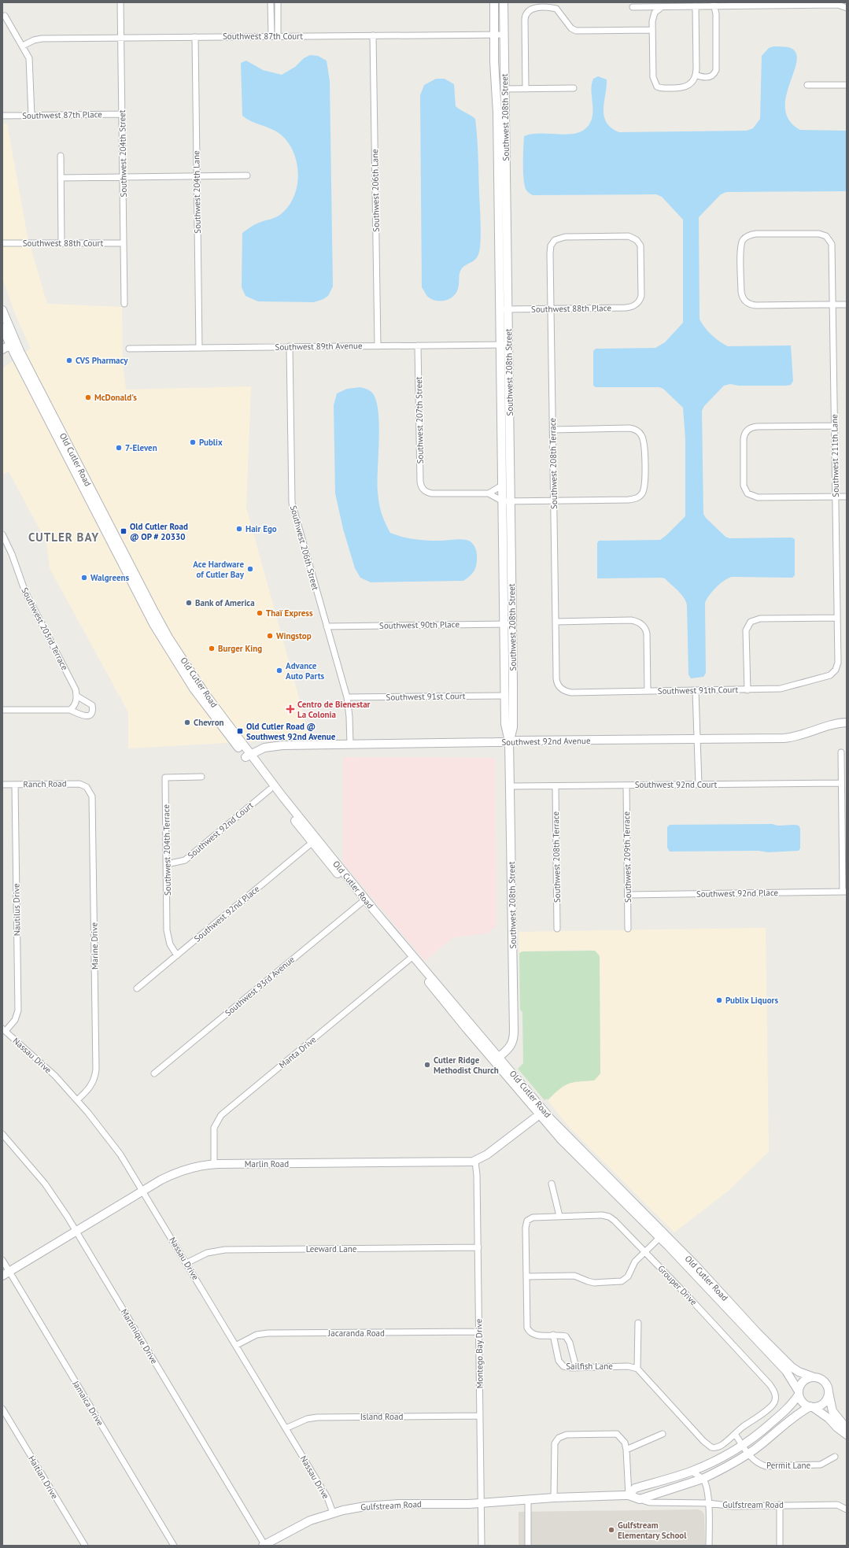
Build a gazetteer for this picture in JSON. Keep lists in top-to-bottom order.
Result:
{
  "streets": {
    "street": [
      "Southwest 87th Court",
      "Southwest 87th Place",
      "Southwest 208th Street",
      "Southwest 204th Street",
      "Southwest 206th Lane",
      "Southwest 204th Lane",
      "Southwest 88th Court",
      "Southwest 88th Place",
      "Southwest 89th Avenue",
      "Southwest 207th Street",
      "Southwest 211th Lane",
      "Old Cutler Road",
      "Southwest 208th Terrace",
      "Southwest 206th Street",
      "Southwest 90th Place",
      "Southwest 203rd Terrace",
      "Southwest 91th Court",
      "Southwest 91st Court",
      "Southwest 92nd Avenue",
      "Ranch Road",
      "Southwest 92nd Court",
      "Southwest 204th Terrace",
      "Southwest 209th Terrace",
      "Southwest 92nd Place",
      "Nautilus Drive",
      "Marine Drive",
      "Southwest 93rd Avenue",
      "Manta Drive",
      "Nassau Drive",
      "Marlin Road",
      "Leeward Lane",
      "Grouper Drive",
      "Jacaranda Road",
      "Martinique Drive",
      "Montego Bay Drive",
      "Sailfish Lane",
      "Jamaica Drive",
      "Island Road",
      "Permit Lane",
      "Haitian Drive",
      "Gulfstream Road"
    ]
  },
  "crossings": [
    ["Southwest 87th Court", "Southwest 208th Street"],
    ["Southwest 87th Court", "Southwest 204th Street"],
    ["Southwest 87th Court", "Southwest 206th Lane"],
    ["Southwest 87th Court", "Southwest 204th Lane"],
    ["Southwest 87th Place", "Southwest 204th Street"],
    ["Southwest 208th Street", "Southwest 88th Place"],
    ["Southwest 208th Street", "Southwest 89th Avenue"],
    ["Southwest 208th Street", "Old Cutler Road"],
    ["Southwest 208th Street", "Southwest 90th Place"],
    ["Southwest 208th Street", "Southwest 91st Court"],
    ["Southwest 208th Street", "Southwest 92nd Avenue"],
    ["Southwest 208th Street", "Southwest 92nd Court"],
    ["Southwest 204th Street", "Southwest 88th Court"],
    ["Southwest 206th Lane", "Southwest 89th Avenue"],
    ["Southwest 204th Lane", "Southwest 89th Avenue"],
    ["Southwest 88th Place", "Southwest 208th Terrace"],
    ["Southwest 89th Avenue", "Southwest 207th Street"],
    ["Southwest 89th Avenue", "Southwest 206th Street"],
    ["Southwest 211th Lane", "Southwest 91th Court"],
    ["Old Cutler Road", "Southwest 92nd Avenue"],
    ["Old Cutler Road", "Southwest 92nd Court"],
    ["Old Cutler Road", "Southwest 92nd Place"],
    ["Old Cutler Road", "Southwest 93rd Avenue"],
    ["Old Cutler Road", "Manta Drive"],
    ["Old Cutler Road", "Marlin Road"],
    ["Southwest 208th Terrace", "Southwest 91th Court"],
    ["Southwest 208th Terrace", "Southwest 92nd Court"],
    ["Southwest 206th Street", "Southwest 90th Place"],
    ["Southwest 206th Street", "Southwest 91st Court"],
    ["Southwest 206th Street", "Southwest 92nd Avenue"],
    ["Ranch Road", "Nautilus Drive"],
    ["Ranch Road", "Marine Drive"],
    ["Southwest 92nd Court", "Southwest 204th Terrace"],
    ["Southwest 92nd Court", "Southwest 209th Terrace"],
    ["Southwest 204th Terrace", "Southwest 92nd Place"],
    ["Southwest 209th Terrace", "Southwest 92nd Place"],
    ["Nautilus Drive", "Nassau Drive"],
    ["Marine Drive", "Nassau Drive"],
    ["Manta Drive", "Marlin Road"],
    ["Nassau Drive", "Marlin Road"],
    ["Nassau Drive", "Leeward Lane"],
    ["Nassau Drive", "Jacaranda Road"],
    ["Nassau Drive", "Island Road"],
    ["Nassau Drive", "Gulfstream Road"],
    ["Marlin Road", "Martinique Drive"],
    ["Marlin Road", "Montego Bay Drive"],
    ["Marlin Road", "Jamaica Drive"],
    ["Leeward Lane", "Montego Bay Drive"],
    ["Grouper Drive", "Permit Lane"],
    ["Jacaranda Road", "Montego Bay Drive"],
    ["Martinique Drive", "Gulfstream Road"],
    ["Montego Bay Drive", "Island Road"],
    ["Montego Bay Drive", "Gulfstream Road"]
  ],
  "districts": ["CUTLER BAY"],
  "places": {
    "other": [
      "CVS Pharmacy",
      "McDonald's",
      "Publix",
      "7-Eleven",
      "Hair Ego",
      "Ace Hardware of Cutler Bay",
      "Walgreens",
      "Bank of America",
      "Thaï Express",
      "Wingstop",
      "Burger King",
      "Advance Auto Parts",
      "Chevron",
      "Publix Liquors",
      "Cutler Ridge Methodist Church",
      "Gulfstream Elementary School"
    ],
    "transit": ["Old Cutler Road @ OP # 20330", "Old Cutler Road @ Southwest 92nd Avenue"],
    "health": ["Centro de Bienestar La Colonia"]
  }
}
